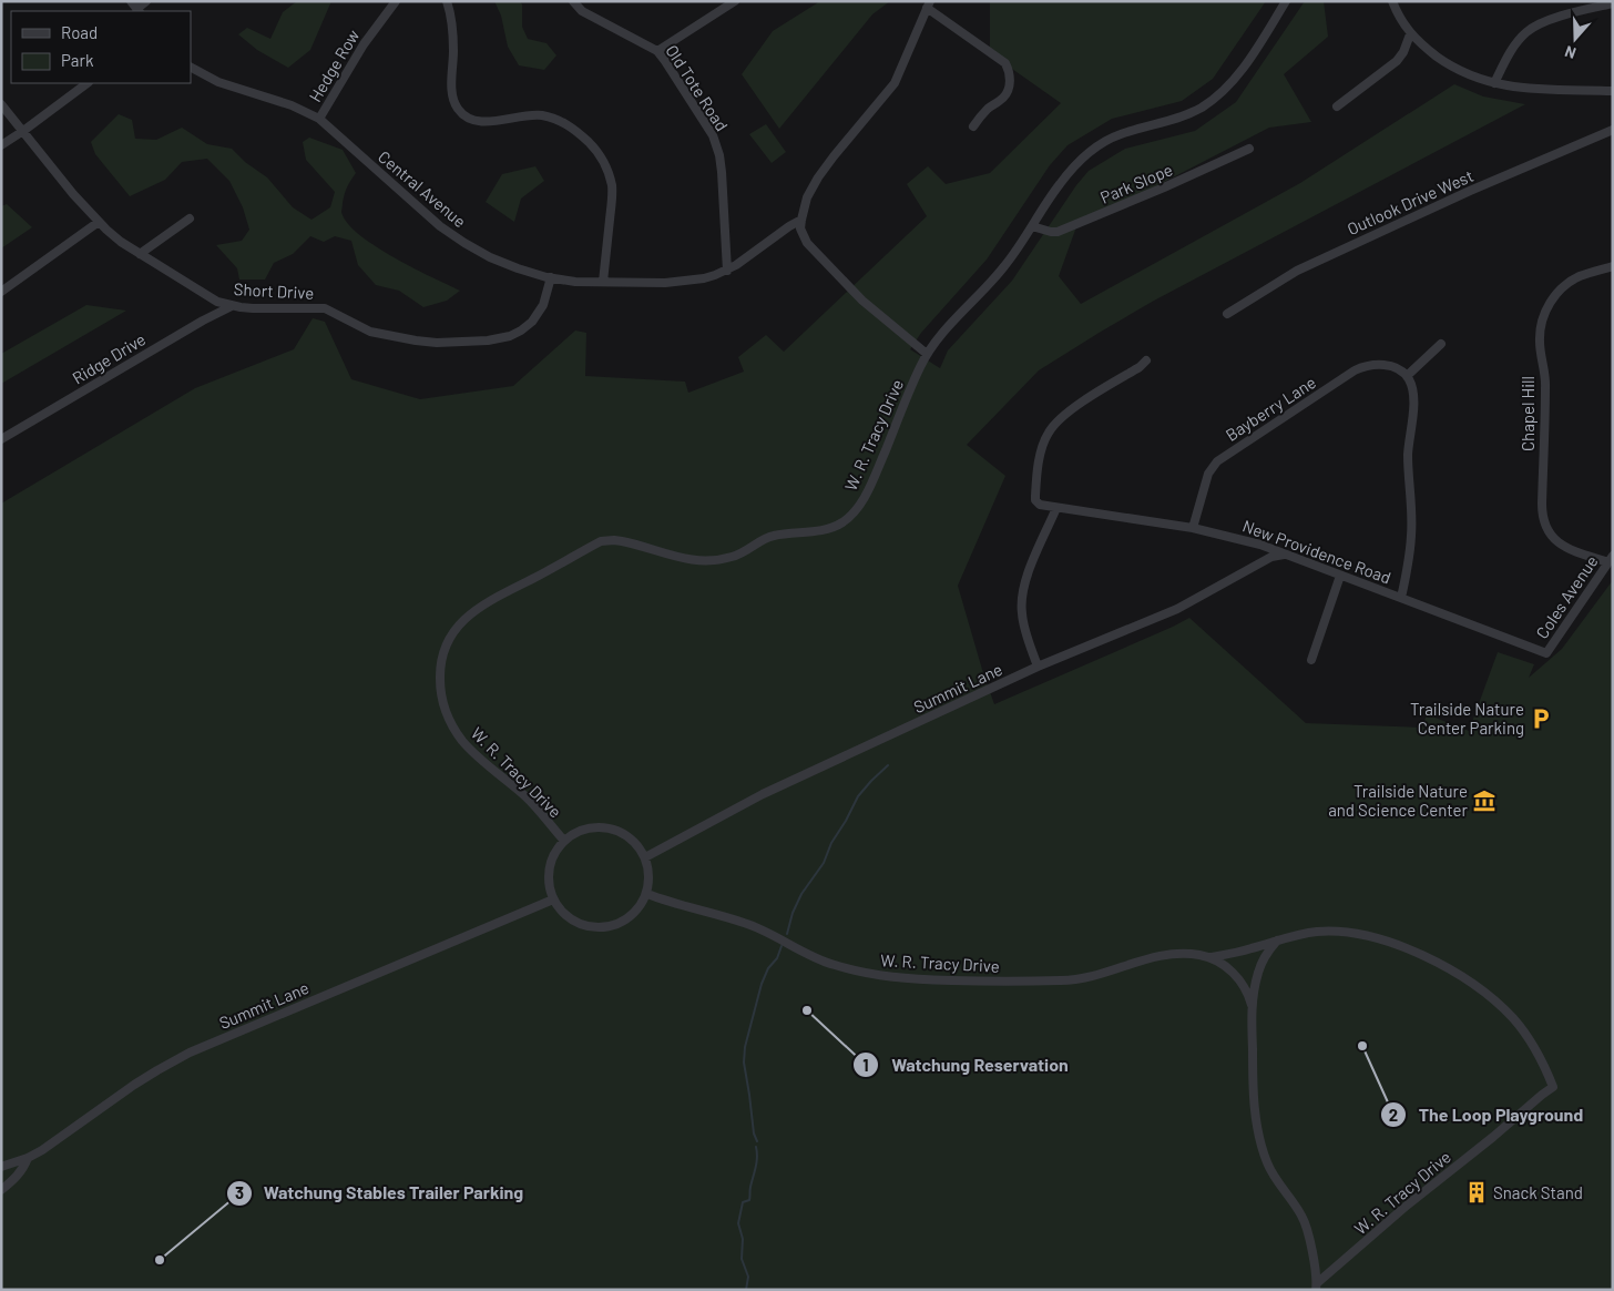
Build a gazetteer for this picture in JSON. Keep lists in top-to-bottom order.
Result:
{
  "streets": {
    "street": [
      "Hedge Row",
      "Old Tote Road",
      "Park Slope",
      "Central Avenue",
      "Outlook Drive West",
      "Short Drive",
      "Ridge Drive",
      "Bayberry Lane",
      "Chapel Hill",
      "W. R. Tracy Drive",
      "New Providence Road",
      "Coles Avenue",
      "Summit Lane"
    ]
  },
  "crossings": [
    ["Hedge Row", "Central Avenue"],
    ["Old Tote Road", "Central Avenue"],
    ["Park Slope", "W. R. Tracy Drive"],
    ["Central Avenue", "Short Drive"],
    ["Short Drive", "Ridge Drive"],
    ["Bayberry Lane", "New Providence Road"],
    ["Chapel Hill", "Coles Avenue"],
    ["W. R. Tracy Drive", "Summit Lane"],
    ["New Providence Road", "Coles Avenue"],
    ["New Providence Road", "Summit Lane"]
  ],
  "places": {
    "parking": ["Trailside Nature Center Parking"],
    "museum": ["Trailside Nature and Science Center"],
    "other": ["Watchung Reservation", "The Loop Playground", "Watchung Stables Trailer Parking"],
    "building": ["Snack Stand"]
  },
  "legend": ["Road", "Park"],
  "north": "bottom"
}
